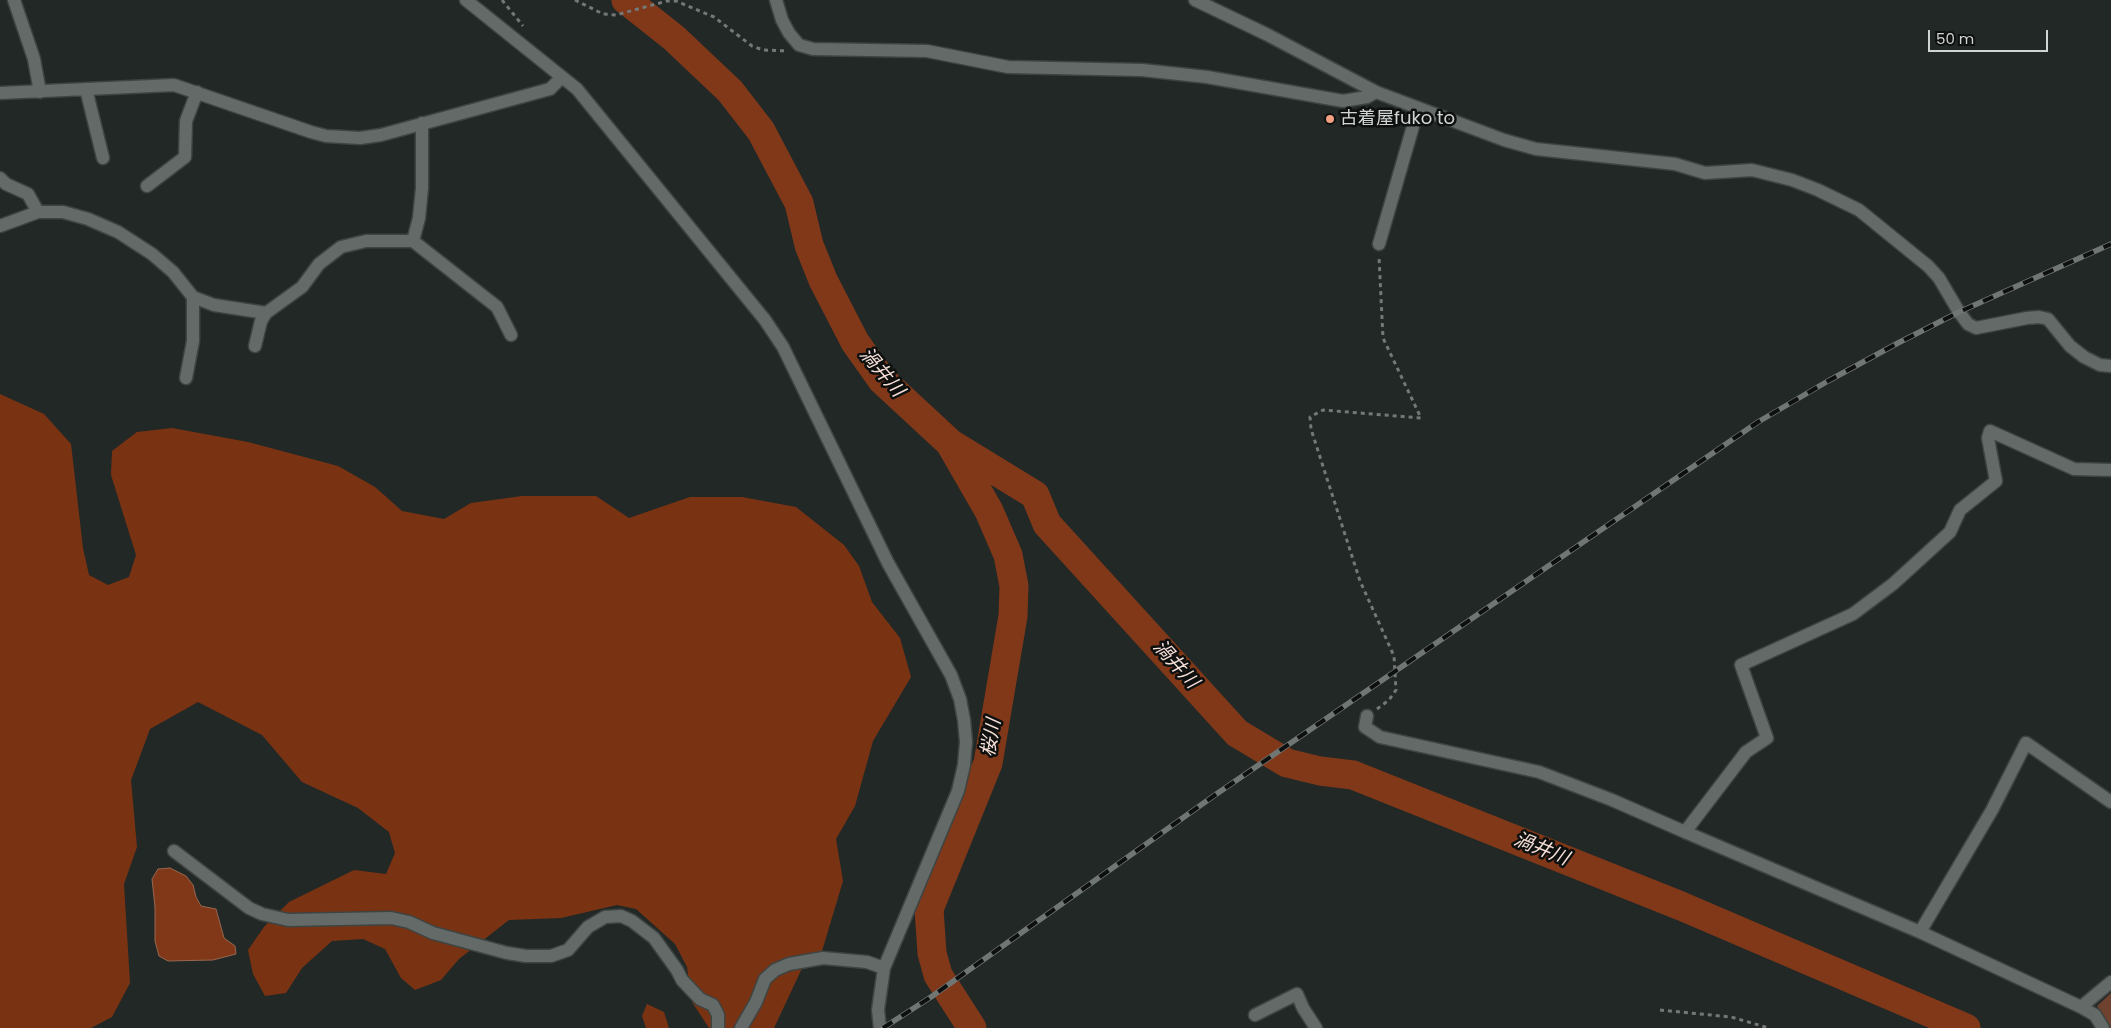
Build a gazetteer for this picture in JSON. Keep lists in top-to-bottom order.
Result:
{
  "water": ["渦井川", "桜川"],
  "places": ["古着屋fuko to"],
  "scale_bar": "50 m"
}
